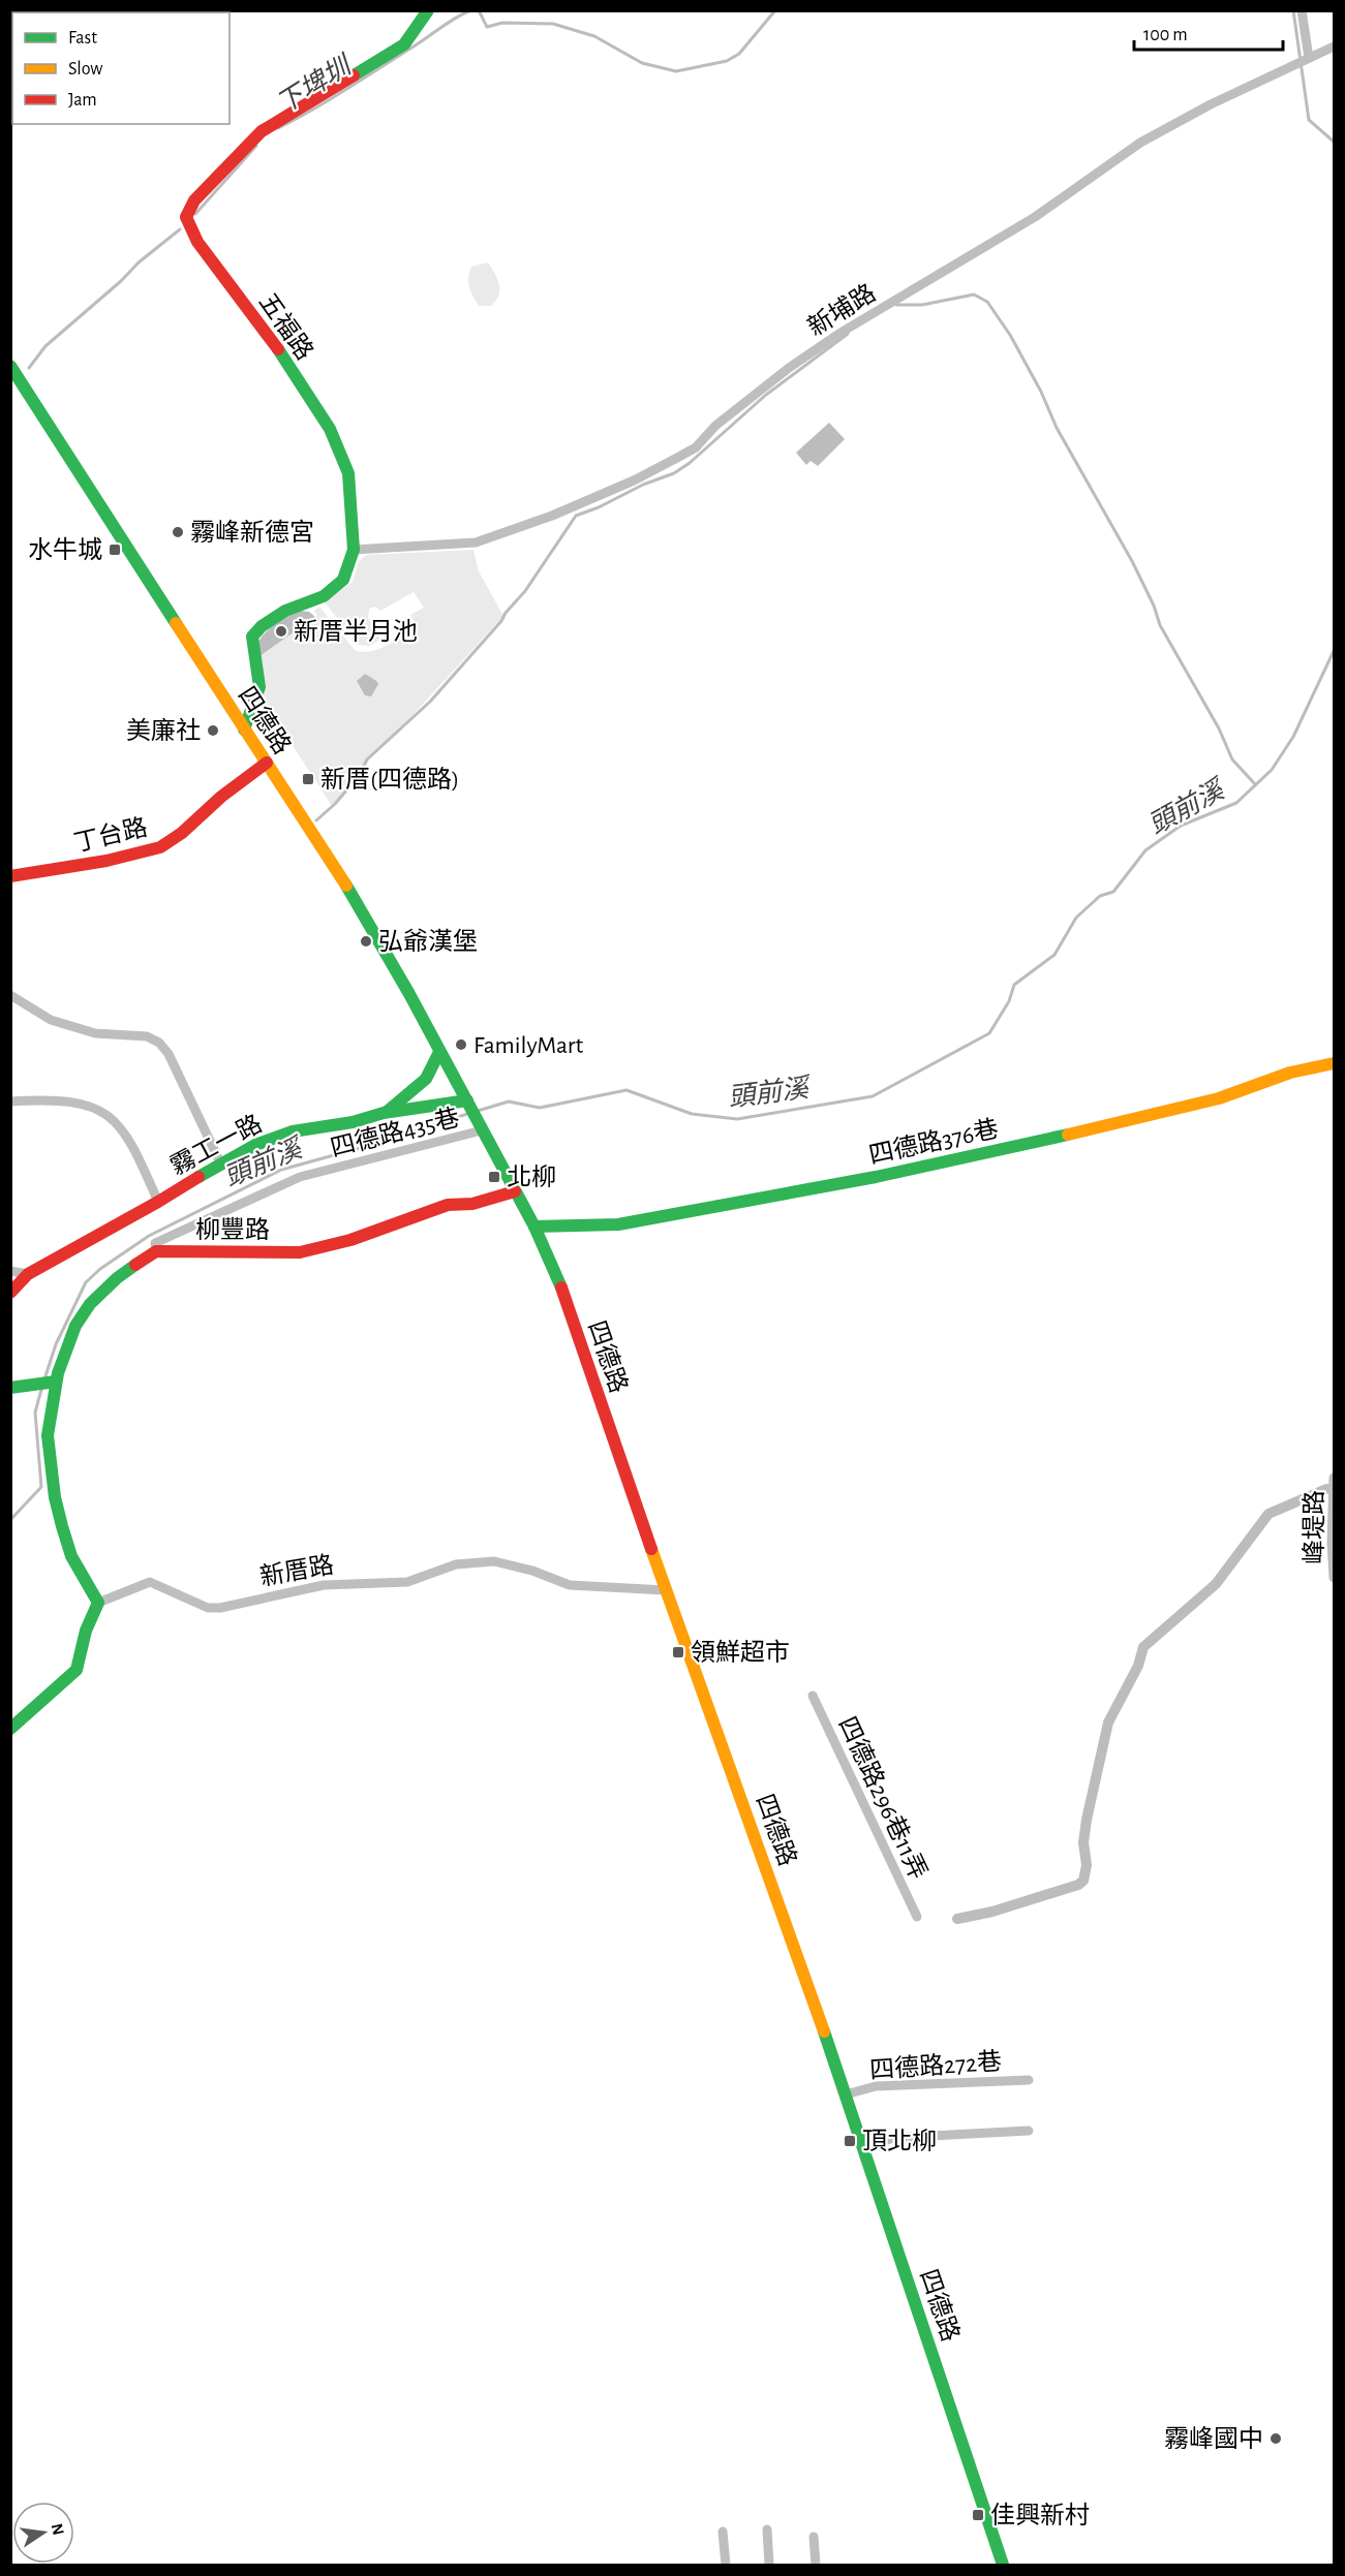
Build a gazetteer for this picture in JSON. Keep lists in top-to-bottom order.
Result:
{
  "streets": {
    "street": [
      "新埔路",
      "五福路",
      "四德路",
      "丁台路",
      "四德路435巷",
      "四德路376巷",
      "霧工一路",
      "柳豐路",
      "峰堤路",
      "新厝路",
      "四德路296巷11弄",
      "四德路272巷"
    ]
  },
  "crossings": [
    ["新埔路", "五福路"],
    ["五福路", "四德路"],
    ["四德路", "丁台路"],
    ["四德路", "四德路435巷"],
    ["四德路", "四德路376巷"],
    ["四德路", "霧工一路"],
    ["四德路", "柳豐路"],
    ["四德路", "新厝路"],
    ["四德路", "四德路272巷"],
    ["四德路435巷", "柳豐路"]
  ],
  "water": ["下埤圳", "頭前溪"],
  "places": {
    "other": [
      "霧峰新德宮",
      "新厝半月池",
      "美廉社",
      "弘爺漢堡",
      "FamilyMart",
      "霧峰國中"
    ],
    "transit": [
      "水牛城",
      "新厝(四德路)",
      "北柳",
      "領鮮超市",
      "頂北柳",
      "佳興新村"
    ]
  },
  "legend": ["Fast", "Slow", "Jam"],
  "scale_bar": "100 m",
  "north": "right"
}
